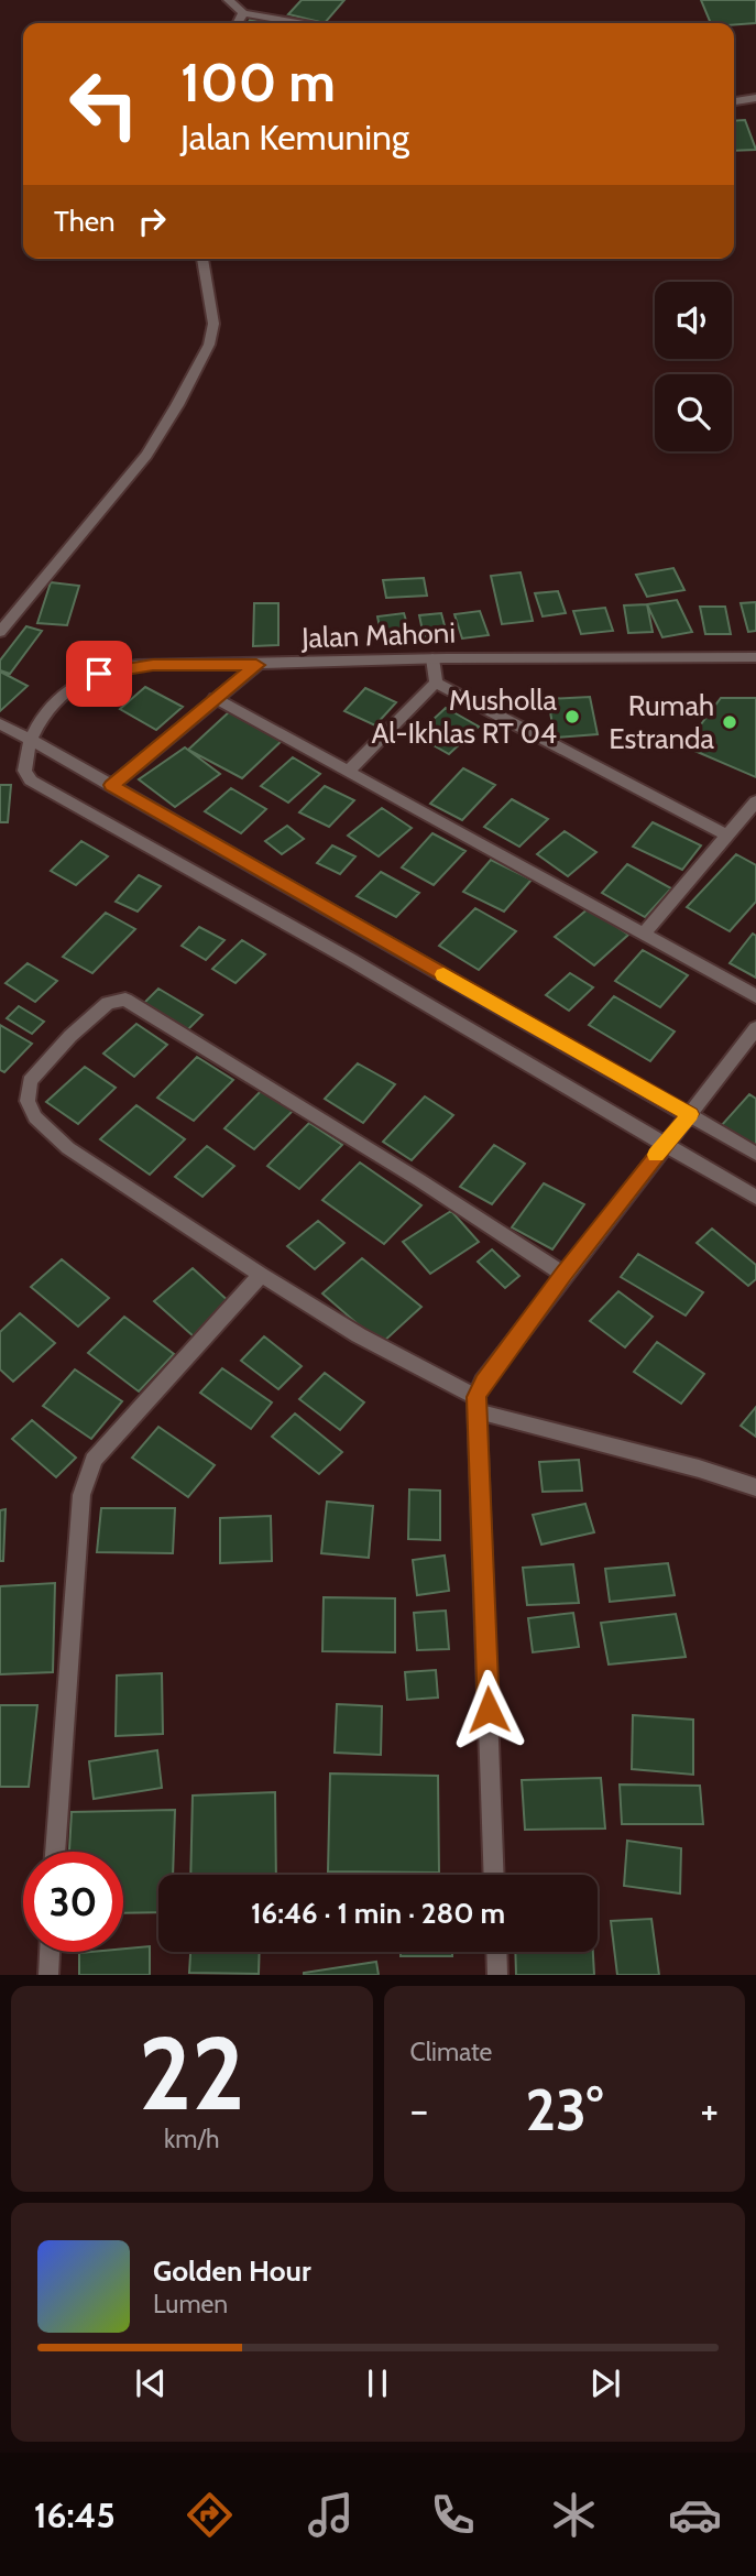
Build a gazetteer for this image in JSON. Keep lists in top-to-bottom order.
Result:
{
  "streets": {
    "street": ["Jalan Mahoni"]
  },
  "places": ["Musholla Al-Ikhlas RT 04", "Rumah Estranda"],
  "page": {
    "turn": ["100 m", "Jalan Kemuning"],
    "then": "Then",
    "limit": "30",
    "trip": "16:46 · 1 min · 280 m",
    "tile": [
      ["22", "km/h"],
      "Climate"
    ],
    "heat": ["−", "23°", "+"],
    "song": ["Golden Hour", "Lumen"],
    "tabs": "16:45"
  }
}
